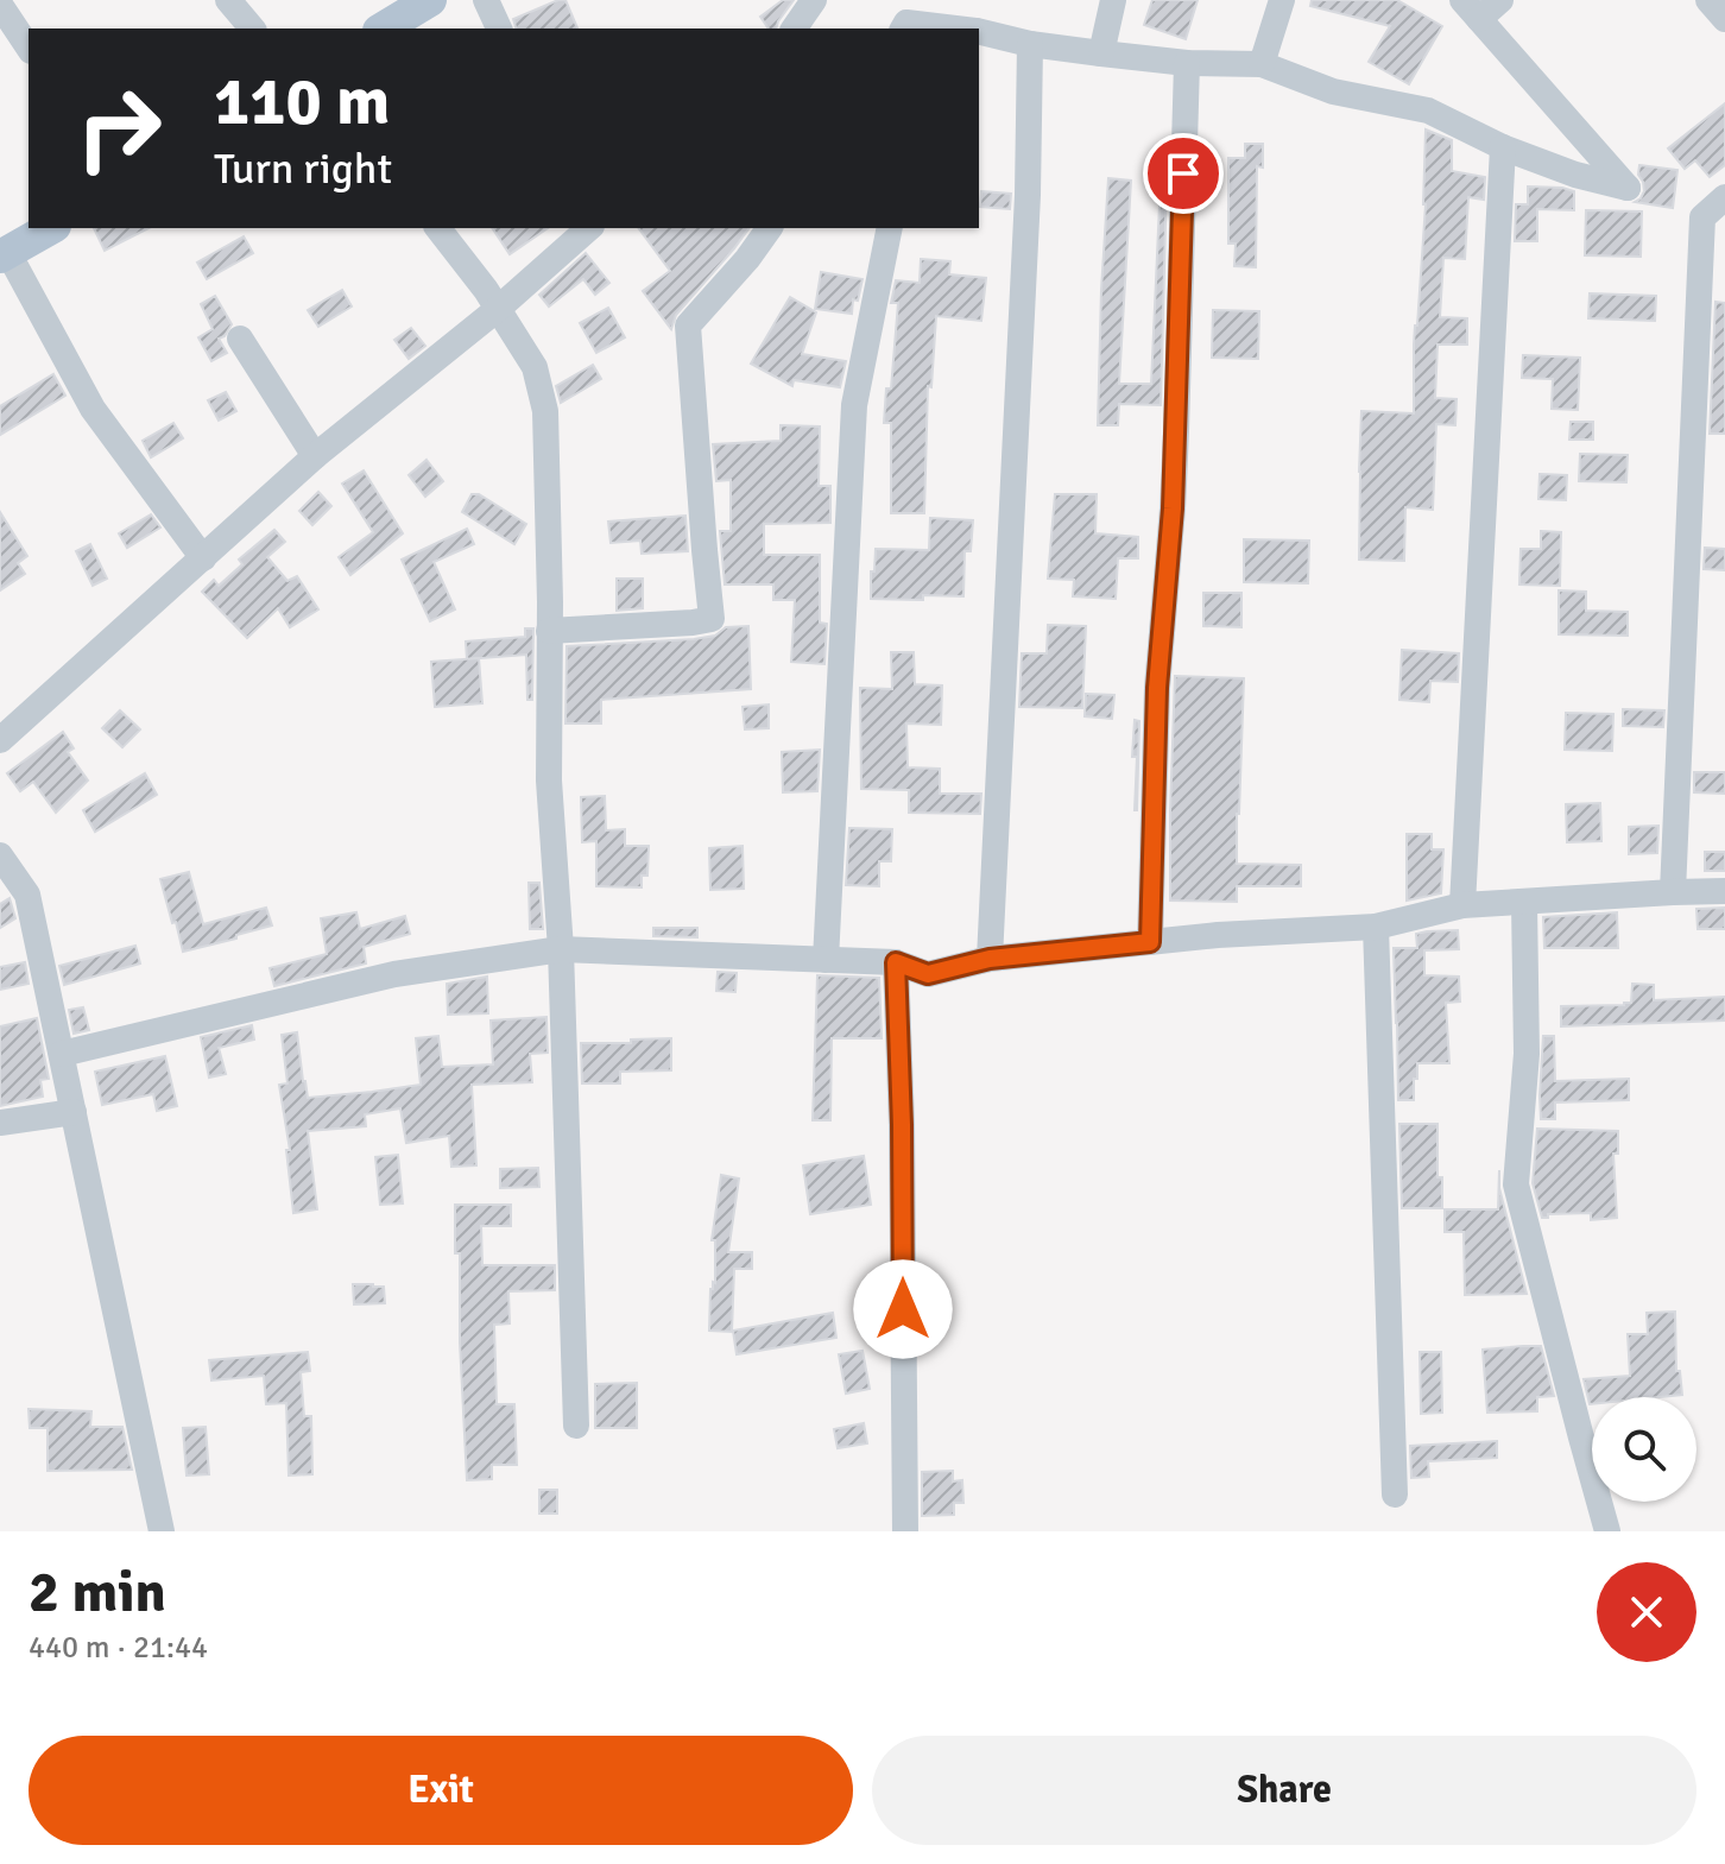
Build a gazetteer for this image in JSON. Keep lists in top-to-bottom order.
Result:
{
  "page": {
    "turn": ["110 m", "Turn right"],
    "heading": ["2 min", "440 m · 21:44"],
    "buttons": ["Exit", "Share"]
  }
}
